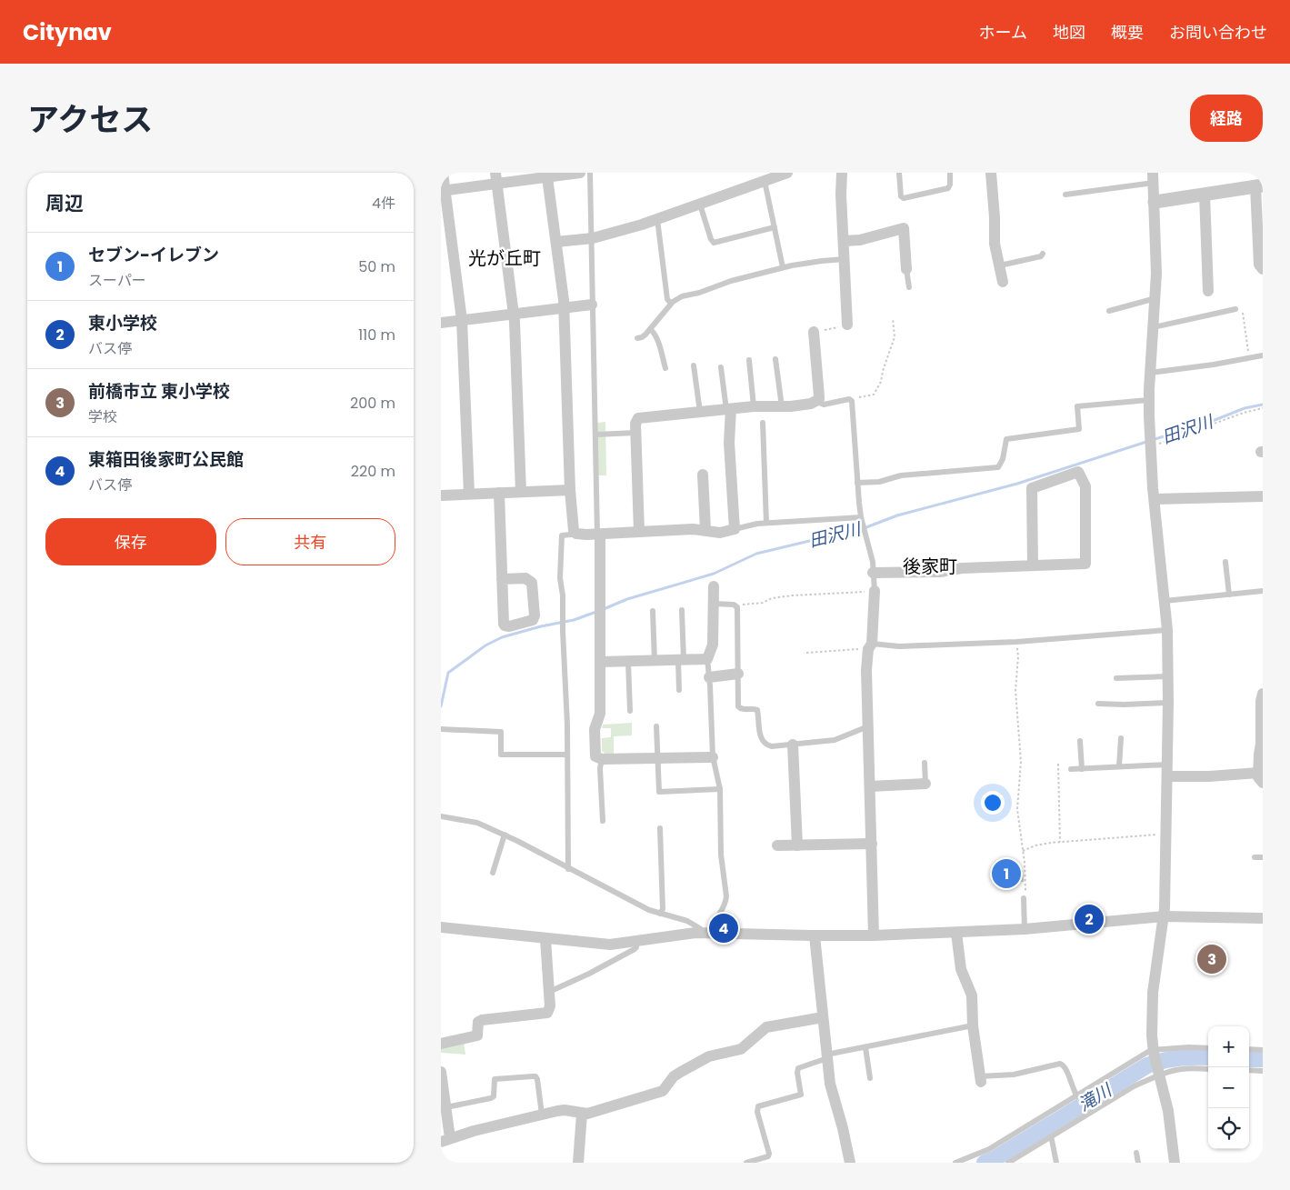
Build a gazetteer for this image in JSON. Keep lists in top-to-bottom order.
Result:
{
  "districts": ["光が丘町", "後家町"],
  "water": ["田沢川", "滝川"],
  "page": {
    "header": "Citynav",
    "nav": [
      "ホーム",
      "地図",
      "概要",
      "お問い合わせ"
    ],
    "title": "アクセス",
    "buttons": [
      "経路",
      ["保存", "共有"]
    ],
    "heading": ["周辺", "4件"],
    "list": [
      {
        "mark": "1",
        "name": "セブン-イレブン",
        "note": "スーパー",
        "value": "50 m"
      },
      {
        "mark": "2",
        "name": "東小学校",
        "note": "バス停",
        "value": "110 m"
      },
      {
        "mark": "3",
        "name": "前橋市立 東小学校",
        "note": "学校",
        "value": "200 m"
      },
      {
        "mark": "4",
        "name": "東箱田後家町公民館",
        "note": "バス停",
        "value": "220 m"
      }
    ],
    "pins": [
      "1",
      "2",
      "4",
      "3"
    ],
    "map_buttons": ["+", "−"]
  }
}
